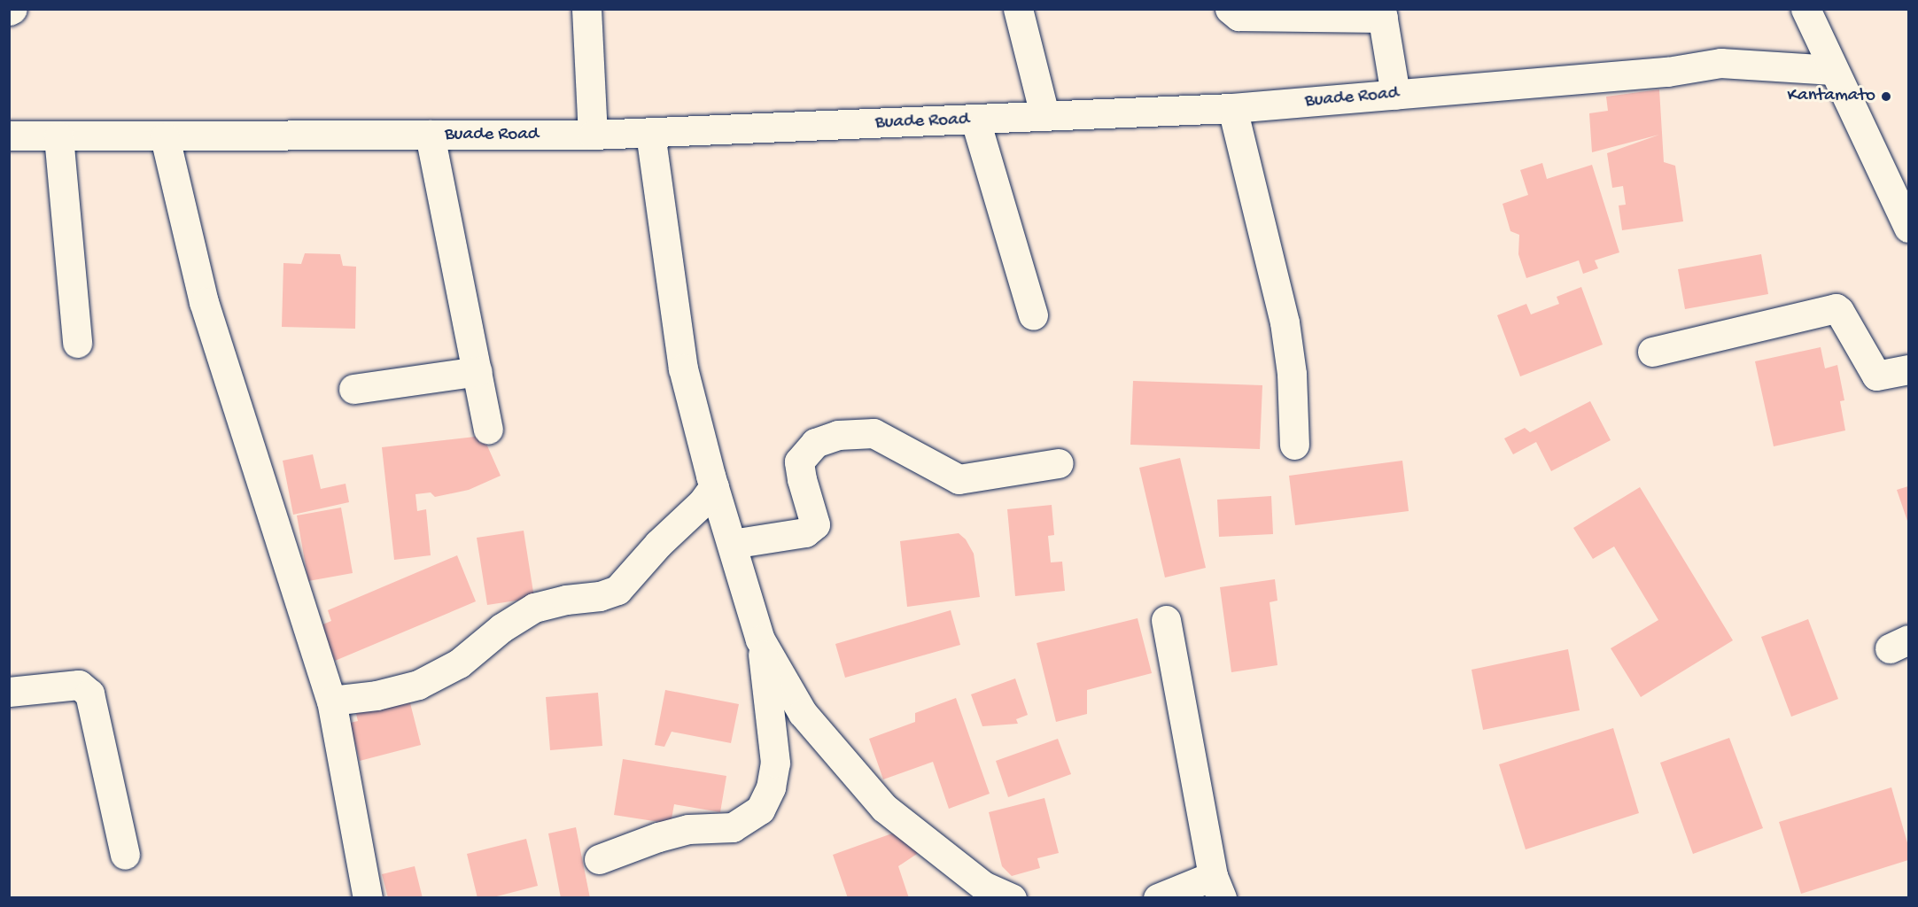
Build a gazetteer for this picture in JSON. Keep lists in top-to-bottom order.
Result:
{
  "streets": {
    "street": ["Buade Road"]
  },
  "places": ["Kantamato"]
}
